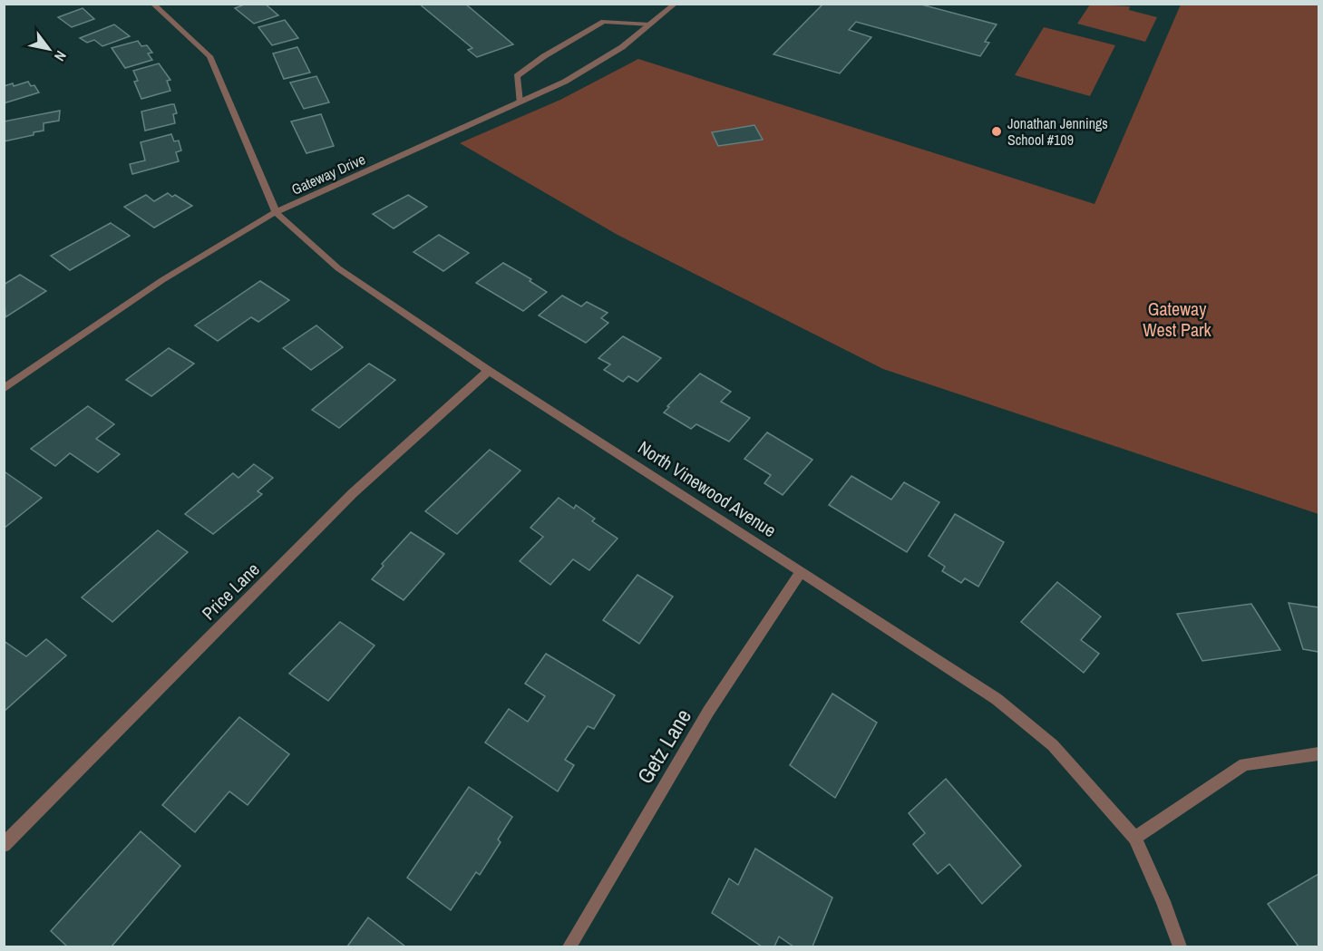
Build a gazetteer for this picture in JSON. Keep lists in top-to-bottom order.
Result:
{
  "streets": {
    "street": [
      "Gateway Drive",
      "North Vinewood Avenue",
      "Price Lane",
      "Getz Lane"
    ]
  },
  "crossings": [
    ["Gateway Drive", "North Vinewood Avenue"],
    ["North Vinewood Avenue", "Price Lane"],
    ["North Vinewood Avenue", "Getz Lane"]
  ],
  "parks": ["Gateway West Park"],
  "places": ["Jonathan Jennings School #109"],
  "north": "bottom right"
}
